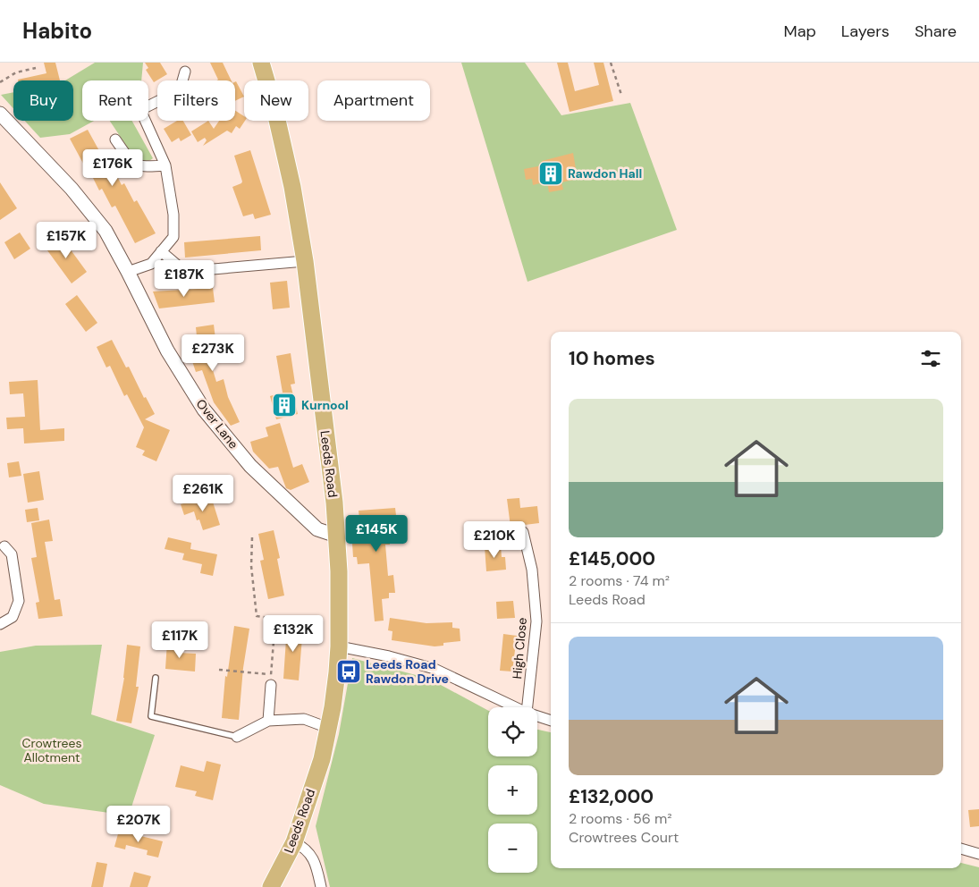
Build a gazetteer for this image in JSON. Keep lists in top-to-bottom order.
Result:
{
  "streets": {
    "main road": ["Leeds Road"],
    "street": ["Over Lane", "High Close"]
  },
  "crossings": [
    ["Over Lane", "Leeds Road"]
  ],
  "parks": ["Crowtrees Allotment"],
  "places": {
    "building": ["Rawdon Hall", "Kurnool"],
    "bus stop": ["Leeds Road Rawdon Drive"]
  },
  "page": {
    "header": "Habito",
    "nav": ["Map", "Layers", "Share"],
    "chip": [
      "Buy",
      "Rent",
      "Filters",
      "New",
      "Apartment"
    ],
    "price": [
      "£176K",
      "£157K",
      "£187K",
      "£273K",
      "£261K",
      "£145K",
      "£210K",
      "£132K",
      "£117K",
      "£207K"
    ],
    "heading": "10 homes",
    "list": [
      {
        "name": "£145,000",
        "note": "2 rooms · 74 m² · Leeds Road"
      },
      {
        "name": "£132,000",
        "note": "2 rooms · 56 m² · Crowtrees Court"
      }
    ],
    "map_buttons": ["+", "−"]
  }
}
